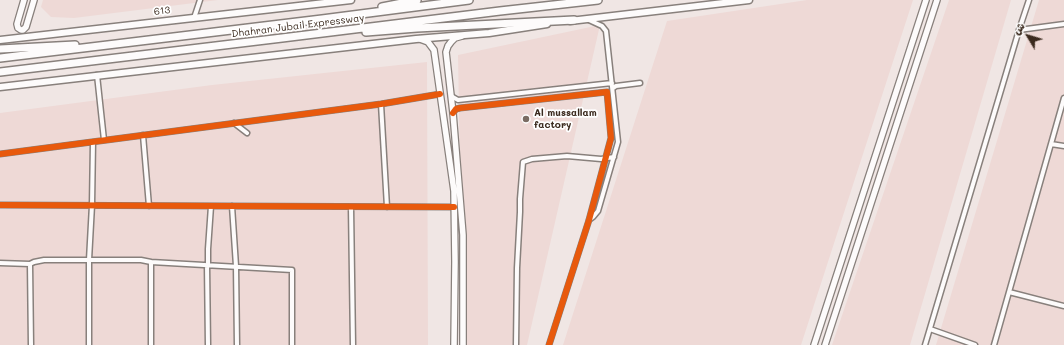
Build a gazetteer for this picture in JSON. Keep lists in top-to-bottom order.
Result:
{
  "streets": {
    "highway": ["Dhahran Jubail Expressway"],
    "main road": ["613"]
  },
  "places": ["Al mussallam factory"],
  "north": "top left"
}
